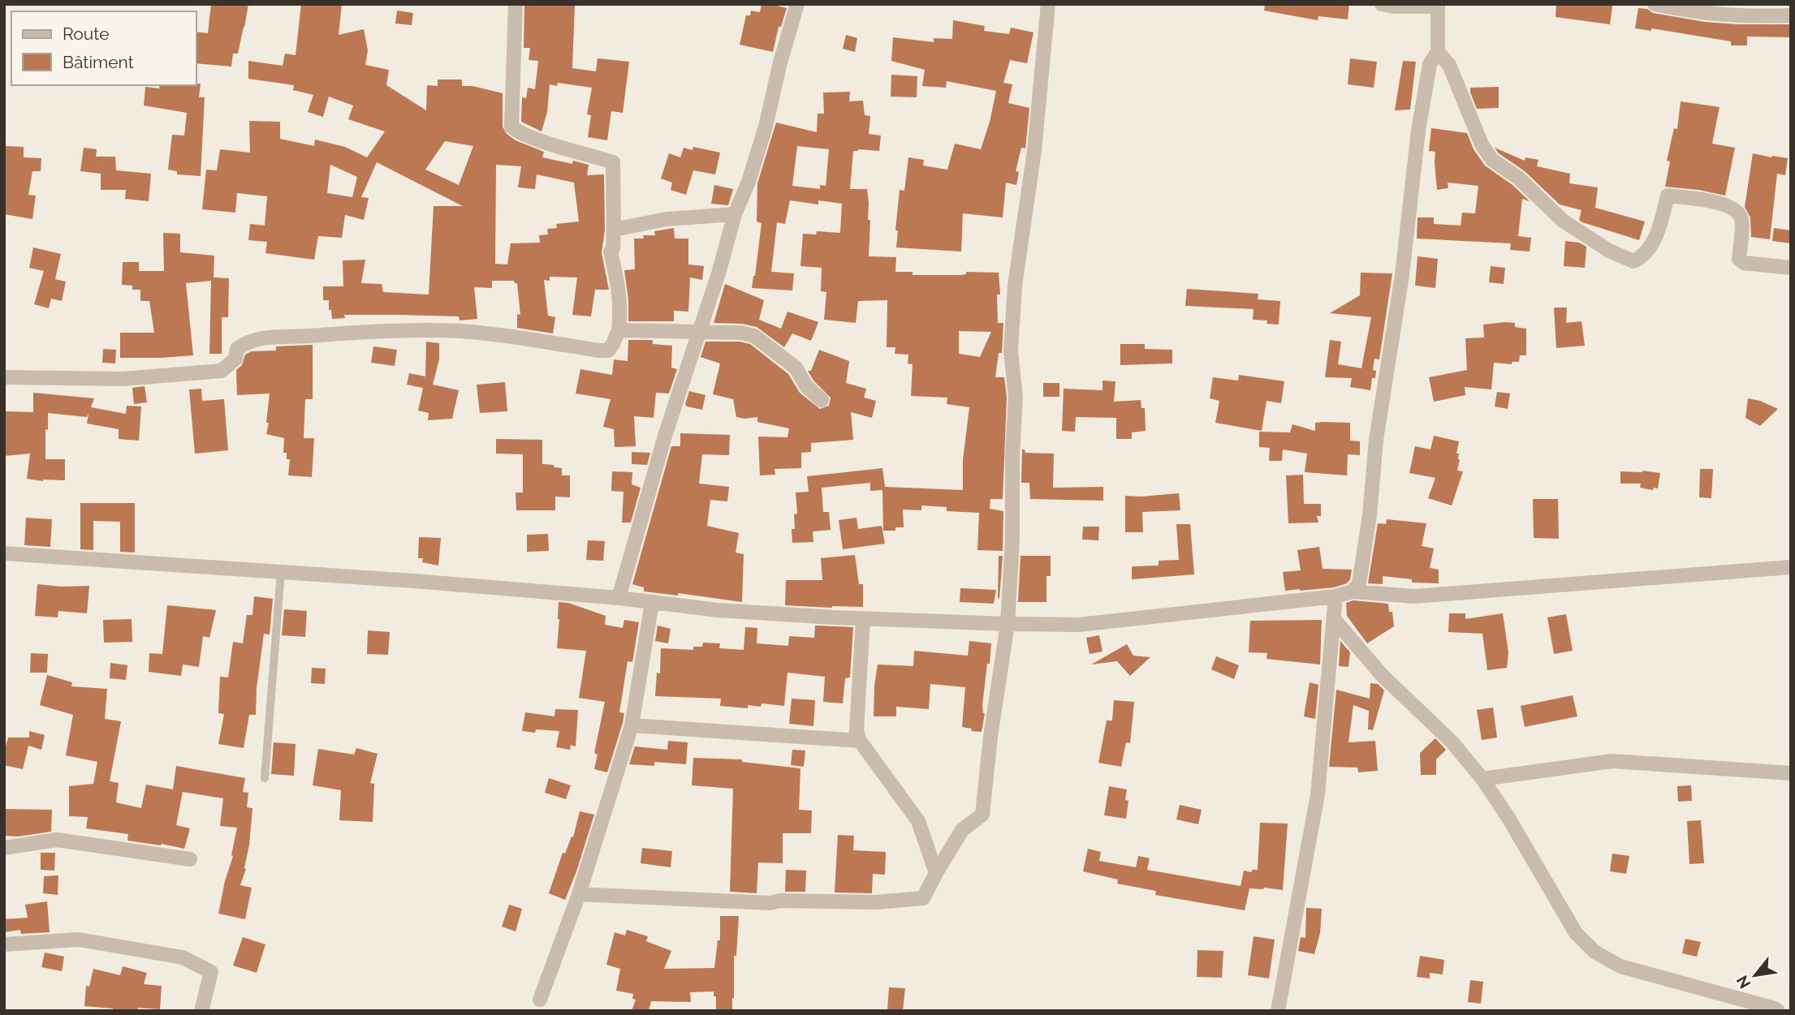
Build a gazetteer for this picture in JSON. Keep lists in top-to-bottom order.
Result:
{
  "legend": ["Route", "Bâtiment"],
  "north": "bottom left"
}
